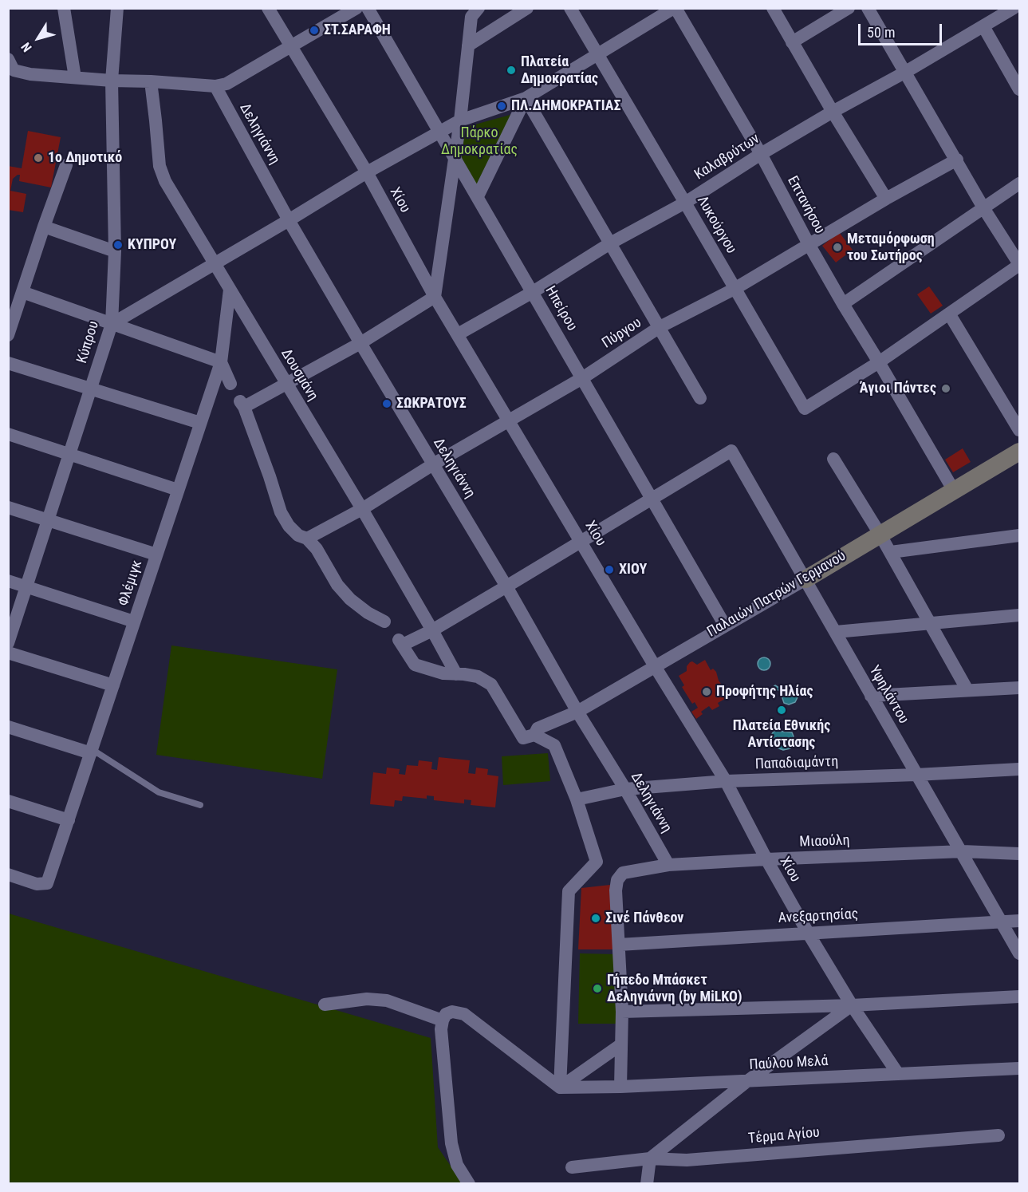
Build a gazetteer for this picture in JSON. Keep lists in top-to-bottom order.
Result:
{
  "streets": {
    "street": [
      "Δεληγιάννη",
      "Καλαβρύτων",
      "Χίου",
      "Επτανήσου",
      "Λυκούργου",
      "Ηπείρου",
      "Πύργου",
      "Κύπρου",
      "Δουσμάνη",
      "Φλέμιγκ",
      "Παλαιών Πατρών Γερμανού",
      "Υψηλάντου",
      "Παπαδιαμάντη",
      "Μιαούλη",
      "Ανεξαρτησίας",
      "Παύλου Μελά",
      "Τέρμα Αγίου"
    ]
  },
  "crossings": [
    ["Δεληγιάννη", "Πύργου"],
    ["Δεληγιάννη", "Παλαιών Πατρών Γερμανού"],
    ["Δεληγιάννη", "Παπαδιαμάντη"],
    ["Δεληγιάννη", "Μιαούλη"],
    ["Καλαβρύτων", "Χίου"],
    ["Καλαβρύτων", "Επτανήσου"],
    ["Καλαβρύτων", "Λυκούργου"],
    ["Καλαβρύτων", "Ηπείρου"],
    ["Χίου", "Πύργου"],
    ["Χίου", "Παλαιών Πατρών Γερμανού"],
    ["Χίου", "Παπαδιαμάντη"],
    ["Χίου", "Μιαούλη"],
    ["Χίου", "Ανεξαρτησίας"],
    ["Χίου", "Παύλου Μελά"],
    ["Επτανήσου", "Λυκούργου"],
    ["Επτανήσου", "Πύργου"],
    ["Επτανήσου", "Παλαιών Πατρών Γερμανού"],
    ["Λυκούργου", "Πύργου"],
    ["Ηπείρου", "Πύργου"],
    ["Ηπείρου", "Παλαιών Πατρών Γερμανού"],
    ["Ηπείρου", "Υψηλάντου"],
    ["Πύργου", "Δουσμάνη"],
    ["Δουσμάνη", "Φλέμιγκ"],
    ["Παλαιών Πατρών Γερμανού", "Υψηλάντου"],
    ["Υψηλάντου", "Παπαδιαμάντη"],
    ["Υψηλάντου", "Μιαούλη"],
    ["Υψηλάντου", "Ανεξαρτησίας"],
    ["Μιαούλη", "Ανεξαρτησίας"]
  ],
  "parks": ["Πάρκο Δημοκρατίας"],
  "places": [
    "ΣΤ.ΣΑΡΑΦΗ",
    "Πλατεία Δημοκρατίας",
    "ΠΛ.ΔΗΜΟΚΡΑΤΙΑΣ",
    "1ο Δημοτικό",
    "ΚΥΠΡΟΥ",
    "Μεταμόρφωση του Σωτήρος",
    "Άγιοι Πάντες",
    "ΣΩΚΡΑΤΟΥΣ",
    "ΧΙΟΥ",
    "Προφήτης Ηλίας",
    "Πλατεία Εθνικής Αντίστασης",
    "Σινέ Πάνθεον",
    "Γήπεδο Μπάσκετ Δεληγιάννη (by MiLKO)"
  ],
  "scale_bar": "50 m",
  "north": "bottom left"
}
